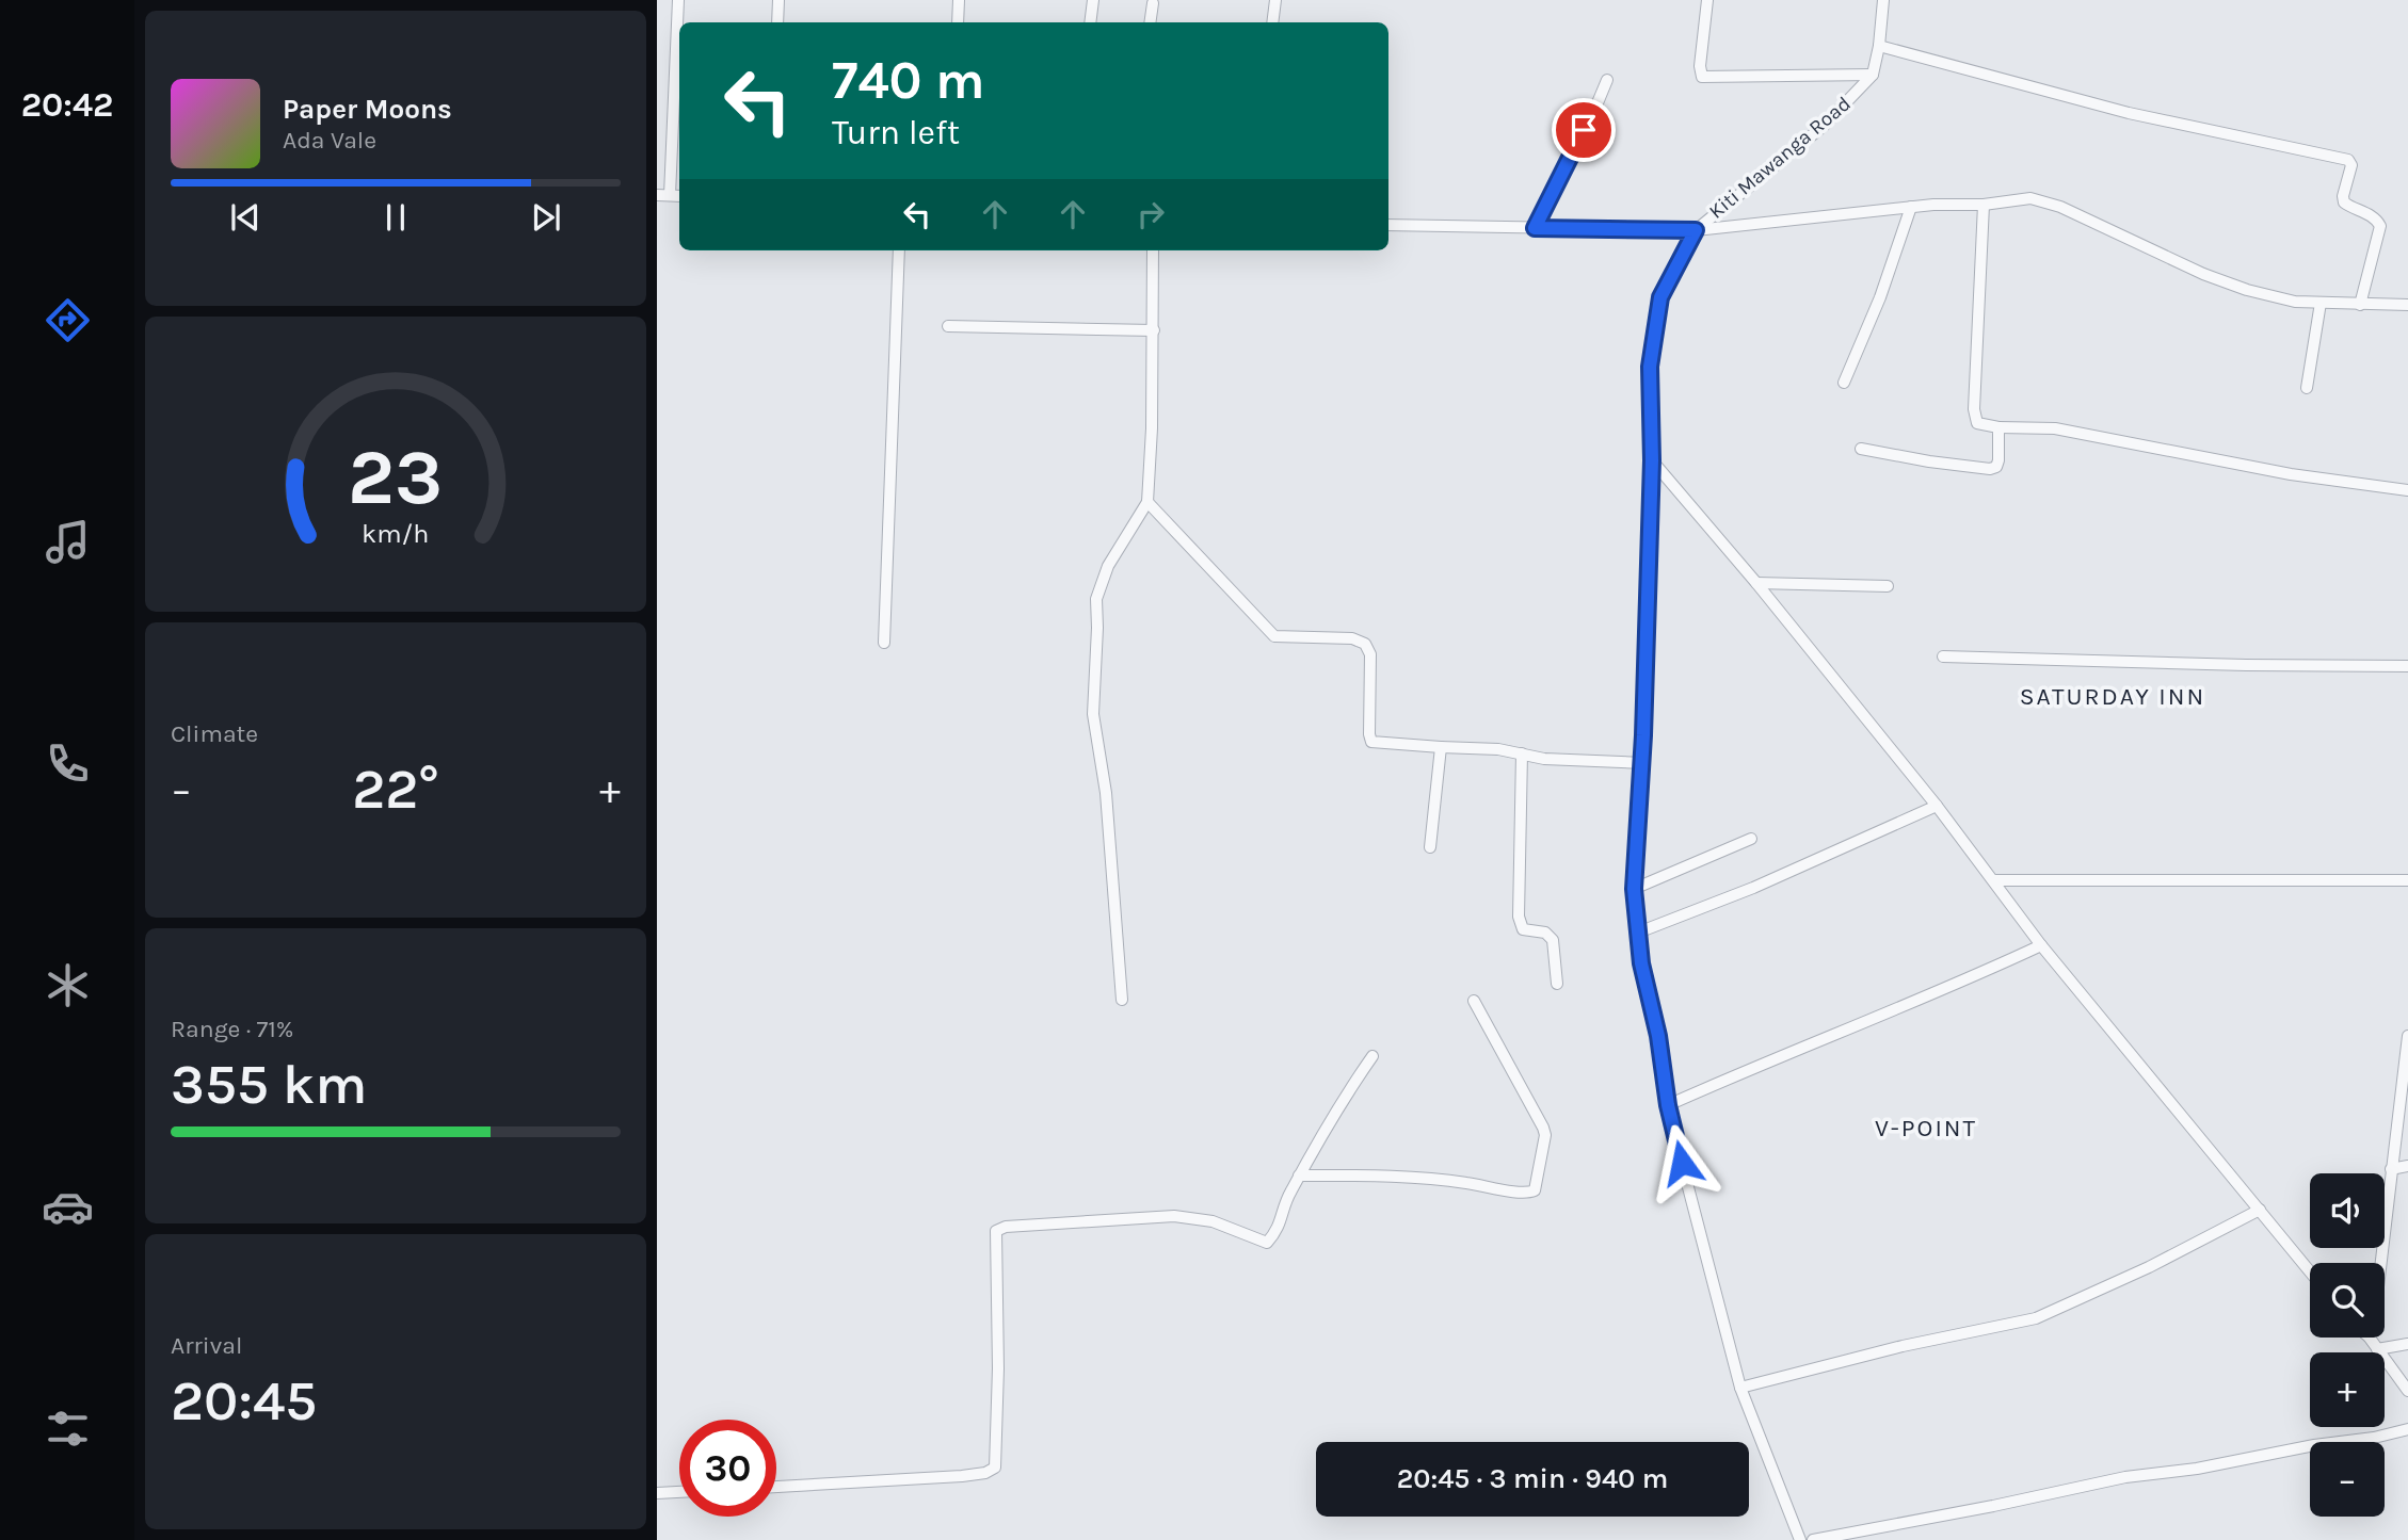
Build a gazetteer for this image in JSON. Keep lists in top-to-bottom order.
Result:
{
  "streets": {
    "street": ["Kiti Mawanga Road"]
  },
  "districts": ["SATURDAY INN", "V-POINT"],
  "page": {
    "tabs": "20:42",
    "turn": ["740 m", "Turn left"],
    "song": ["Paper Moons", "Ada Vale"],
    "tile": [
      "Climate",
      ["Range · 71%", "355 km"],
      ["Arrival", "20:45"]
    ],
    "heat": ["−", "22°", "+"],
    "map_buttons": ["+", "−"],
    "limit": "30",
    "trip": "20:45 · 3 min · 940 m",
    "gauge": ["23", "km/h"]
  }
}
